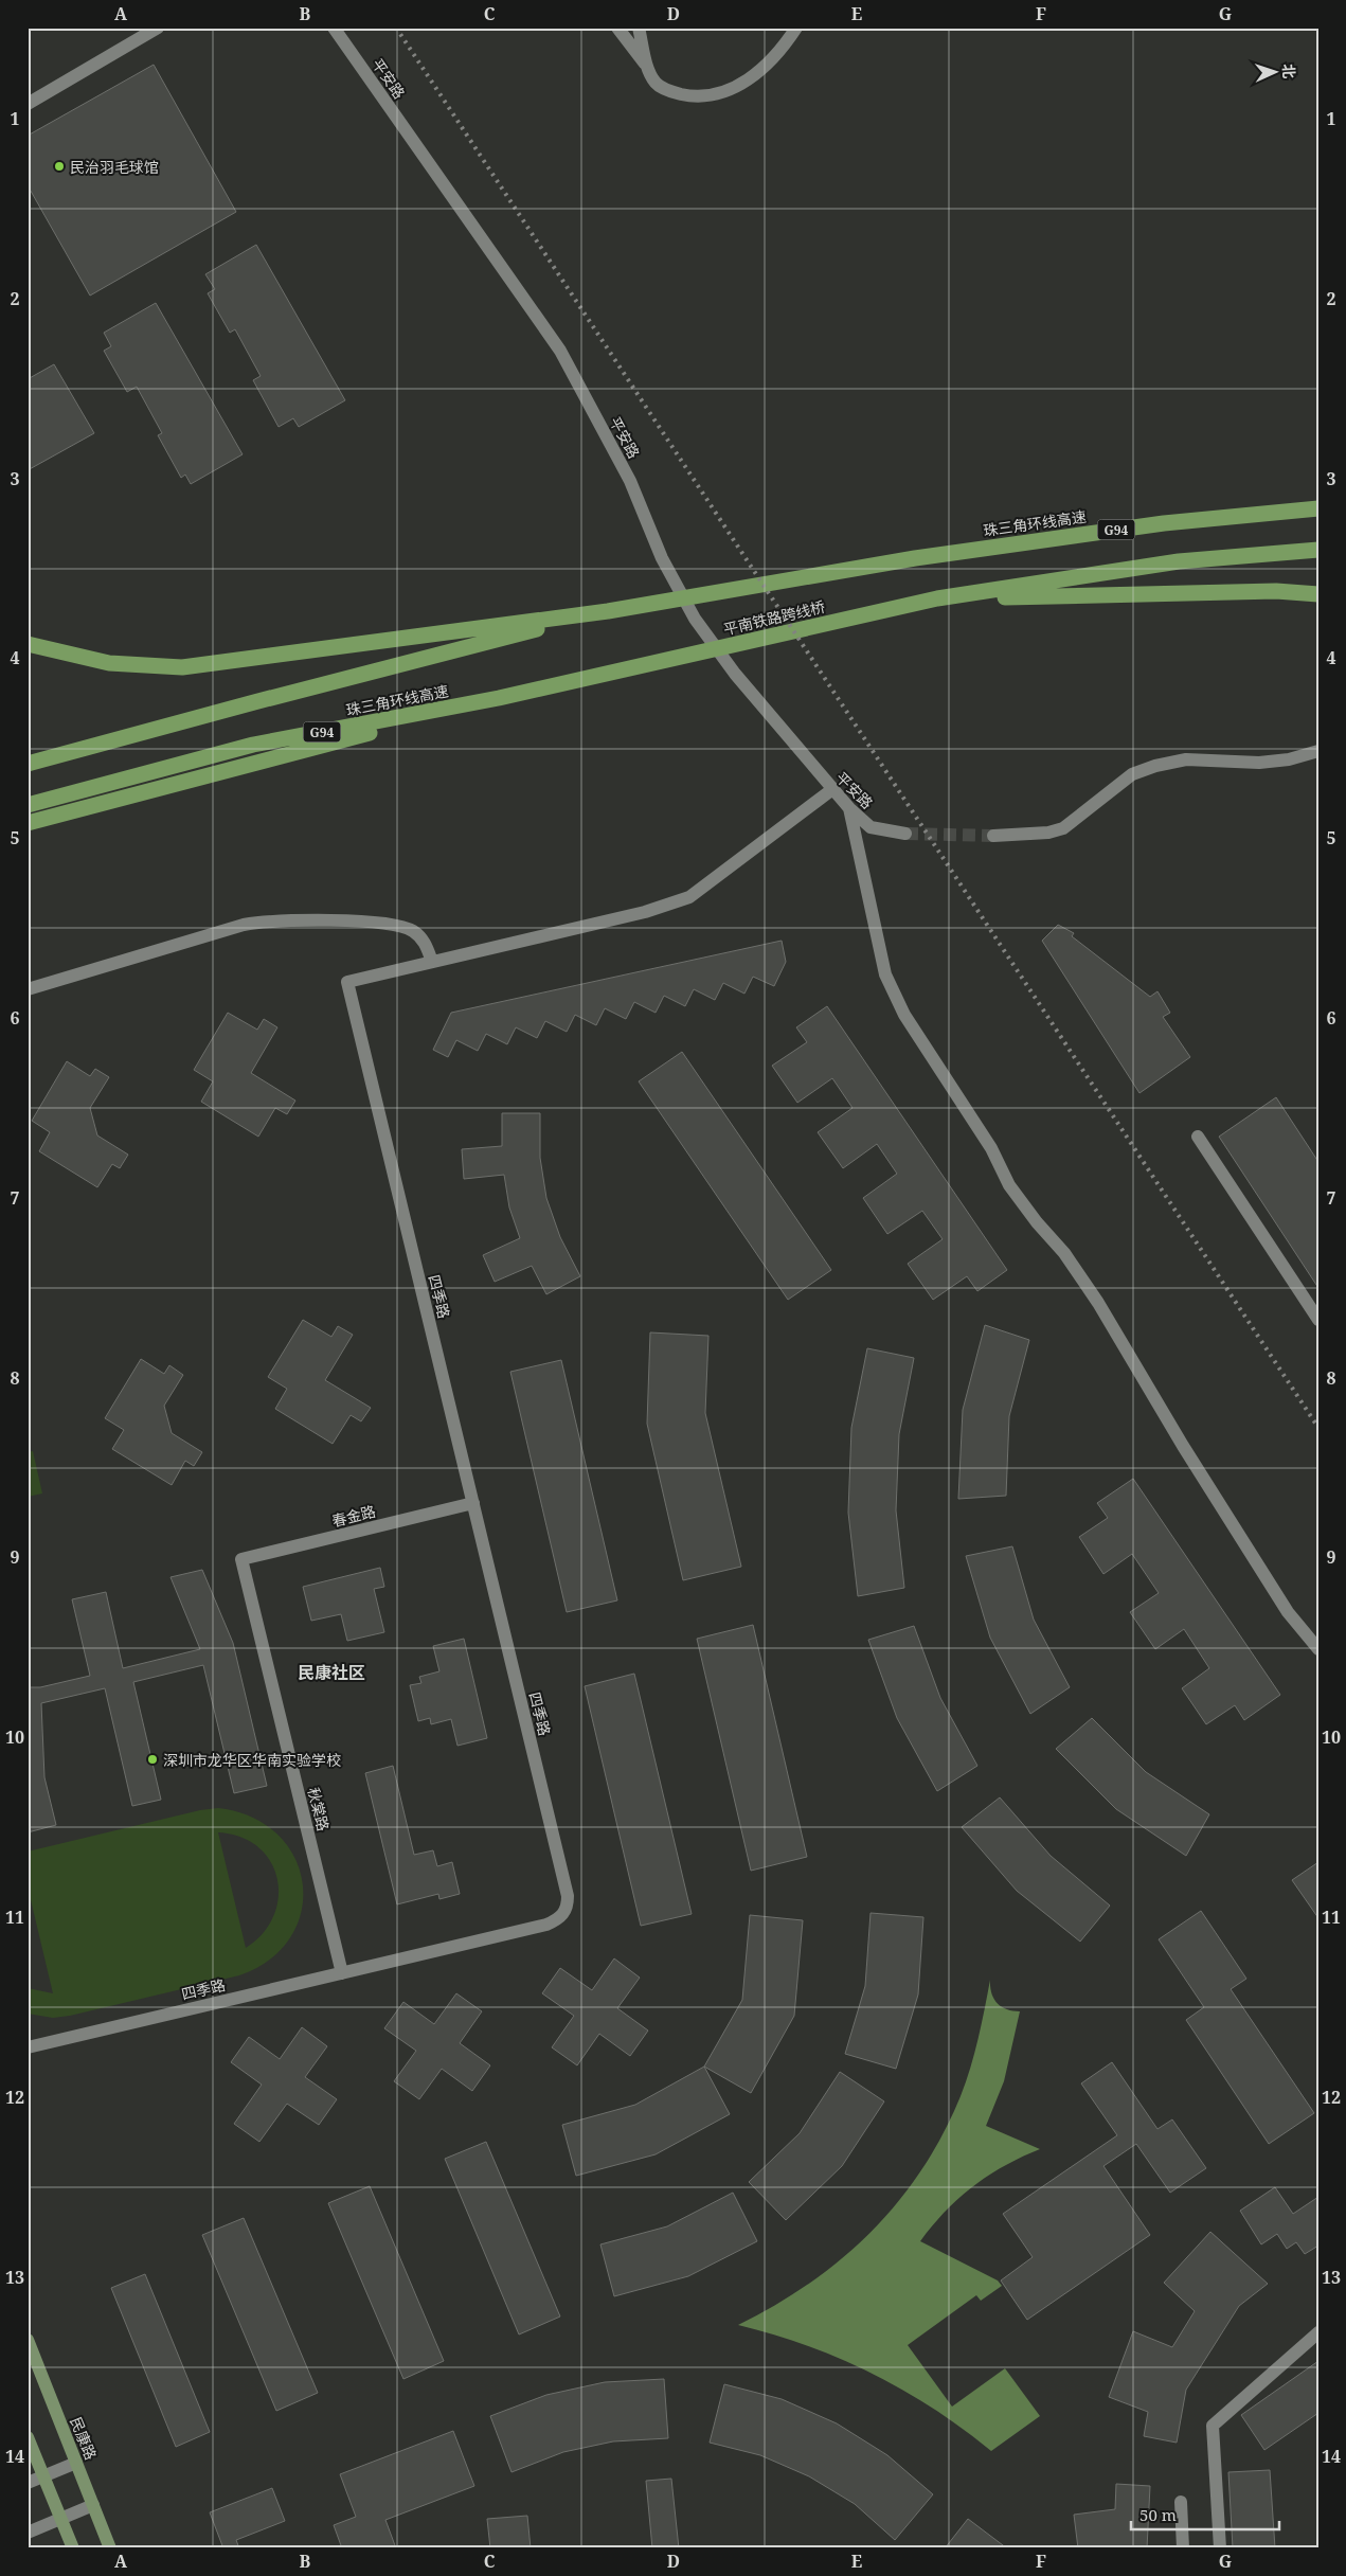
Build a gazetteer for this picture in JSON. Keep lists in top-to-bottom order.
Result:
{
  "streets": {
    "highway": ["珠三角环线高速", "G94", "平南铁路跨线桥"],
    "main road": ["民康路"],
    "street": [
      "平安路",
      "四季路",
      "春金路",
      "秋棠路"
    ]
  },
  "crossings": [
    ["珠三角环线高速", "平南铁路跨线桥"],
    ["G94", "平南铁路跨线桥"],
    ["四季路", "春金路"],
    ["四季路", "秋棠路"],
    ["春金路", "秋棠路"]
  ],
  "districts": ["民康社区"],
  "places": ["民治羽毛球馆", "深圳市龙华区华南实验学校"],
  "scale_bar": "50 m",
  "north": "right",
  "grid": {
    "columns": [
      "A",
      "B",
      "C",
      "D",
      "E",
      "F",
      "G"
    ],
    "rows": [
      "1",
      "2",
      "3",
      "4",
      "5",
      "6",
      "7",
      "8",
      "9",
      "10",
      "11",
      "12",
      "13",
      "14"
    ]
  }
}
